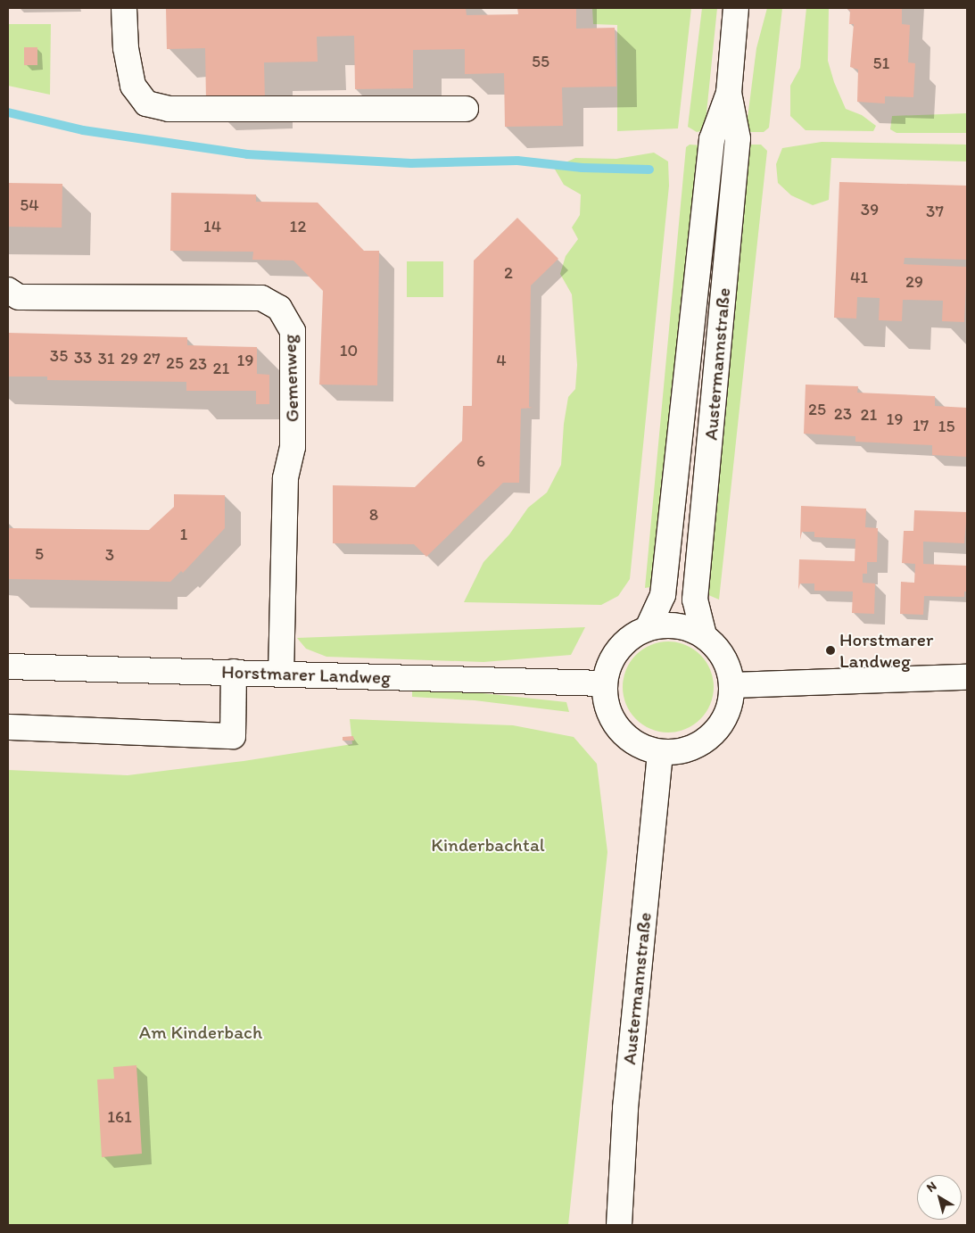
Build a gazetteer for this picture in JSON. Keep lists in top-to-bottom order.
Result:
{
  "streets": {
    "main road": ["Austermannstraße", "Gemenweg", "Horstmarer Landweg"]
  },
  "crossings": [
    ["Austermannstraße", "Horstmarer Landweg"],
    ["Gemenweg", "Horstmarer Landweg"]
  ],
  "parks": ["Kinderbachtal", "Am Kinderbach"],
  "places": ["Horstmarer Landweg"],
  "house_numbers": [
    "55",
    "51",
    "54",
    "39",
    "37",
    "14",
    "12",
    "2",
    "41",
    "29",
    "10",
    "35",
    "33",
    "31",
    "29",
    "27",
    "19",
    "4",
    "25",
    "23",
    "21",
    "25",
    "23",
    "21",
    "19",
    "17",
    "15",
    "6",
    "8",
    "1",
    "5",
    "3",
    "161"
  ],
  "north": "top left"
}
